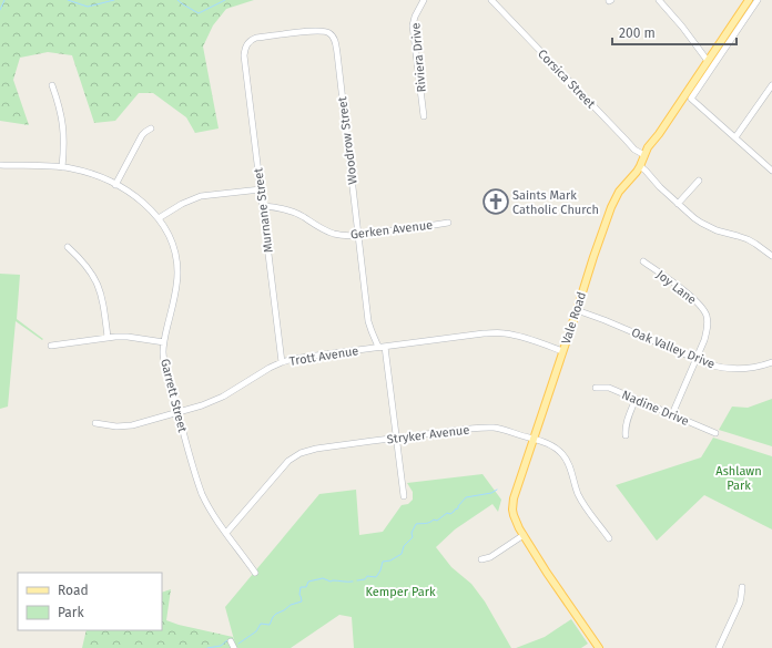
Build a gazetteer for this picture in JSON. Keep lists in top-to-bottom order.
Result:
{
  "streets": {
    "main road": ["Vale Road"],
    "street": [
      "Riviera Drive",
      "Corsica Street",
      "Woodrow Street",
      "Murnane Street",
      "Gerken Avenue",
      "Joy Lane",
      "Oak Valley Drive",
      "Trott Avenue",
      "Garrett Street",
      "Nadine Drive",
      "Stryker Avenue"
    ]
  },
  "crossings": [
    ["Corsica Street", "Vale Road"],
    ["Woodrow Street", "Murnane Street"],
    ["Woodrow Street", "Gerken Avenue"],
    ["Woodrow Street", "Trott Avenue"],
    ["Murnane Street", "Gerken Avenue"],
    ["Murnane Street", "Trott Avenue"],
    ["Joy Lane", "Oak Valley Drive"],
    ["Joy Lane", "Nadine Drive"],
    ["Vale Road", "Oak Valley Drive"],
    ["Vale Road", "Trott Avenue"],
    ["Vale Road", "Stryker Avenue"],
    ["Trott Avenue", "Garrett Street"],
    ["Garrett Street", "Stryker Avenue"]
  ],
  "parks": ["Ashlawn Park", "Kemper Park"],
  "places": {
    "church": ["Saints Mark Catholic Church"]
  },
  "legend": ["Road", "Park"],
  "scale_bar": "200 m"
}
